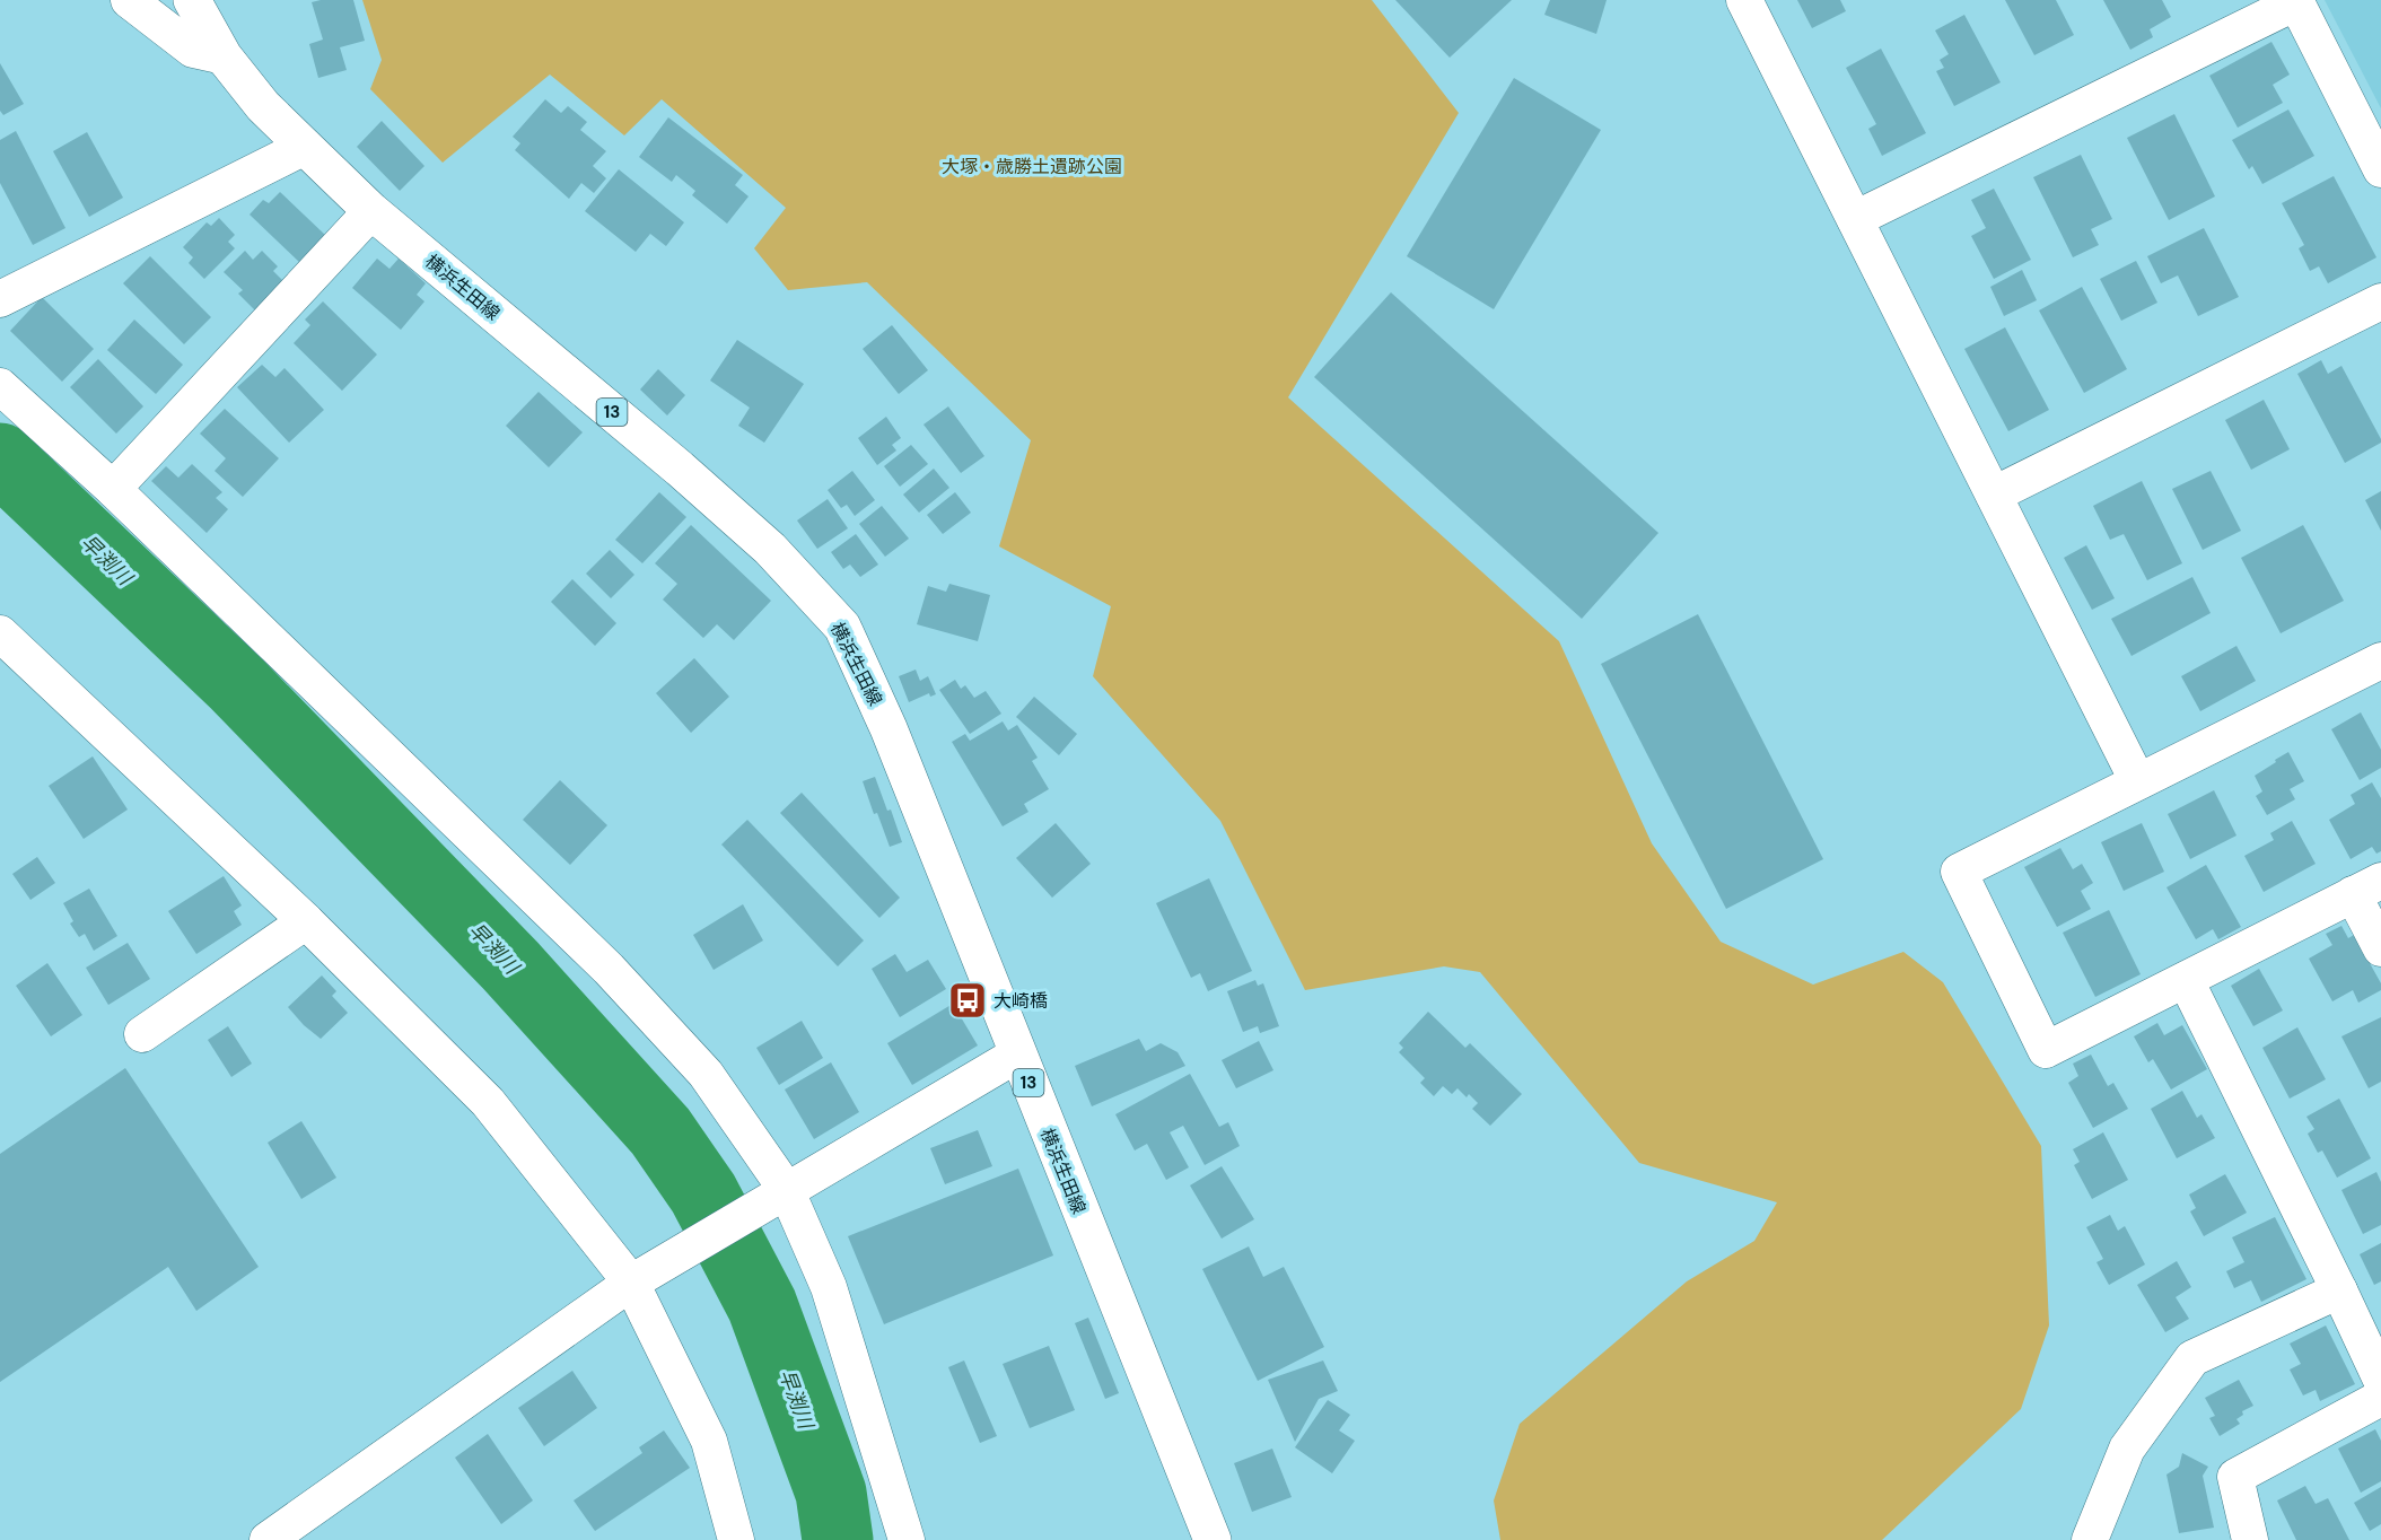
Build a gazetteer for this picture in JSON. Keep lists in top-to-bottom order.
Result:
{
  "streets": {
    "main road": ["横浜生田線", "13"]
  },
  "water": ["早渕川"],
  "parks": ["大塚・歳勝土遺跡公園"],
  "places": {
    "bus stop": ["大崎橋"]
  }
}
